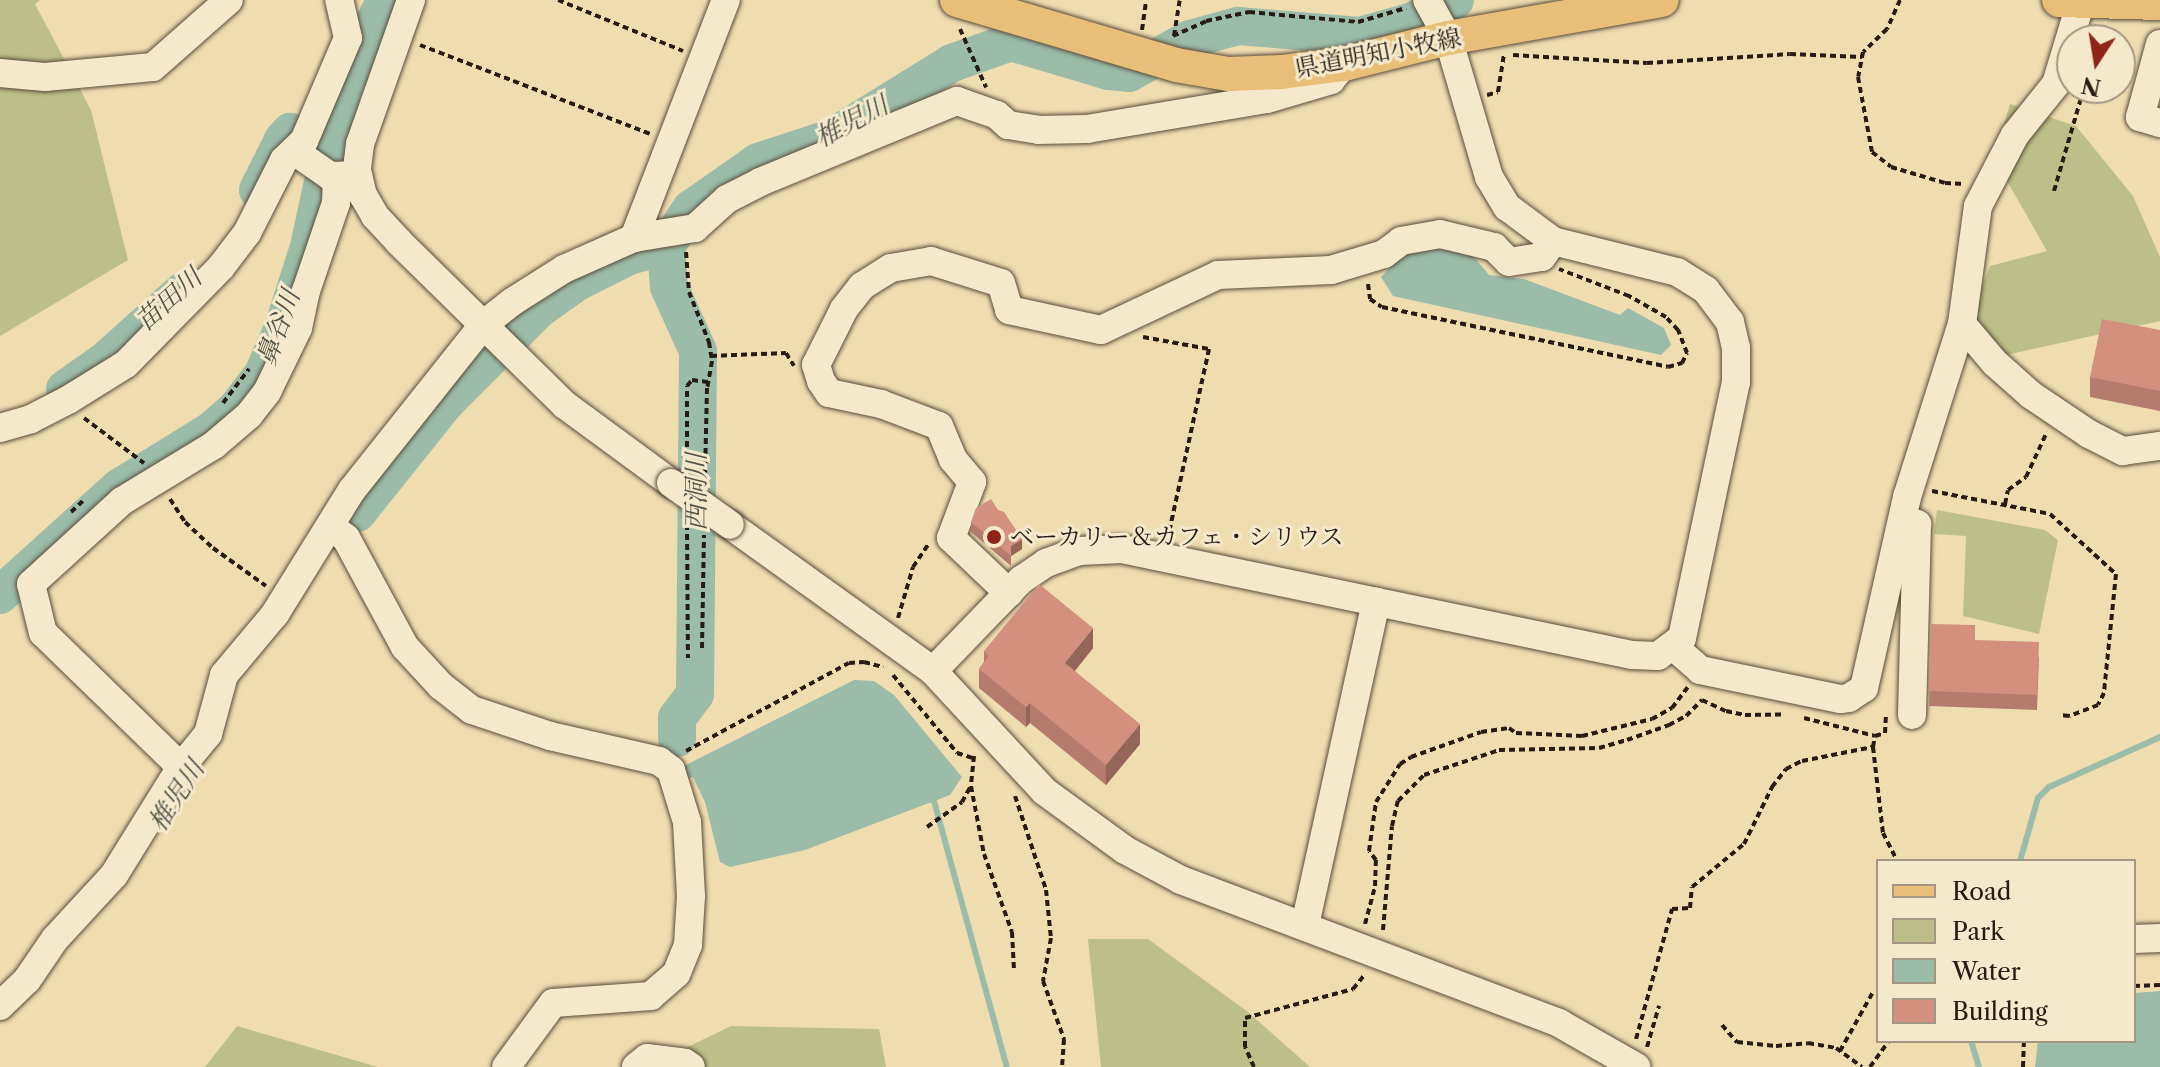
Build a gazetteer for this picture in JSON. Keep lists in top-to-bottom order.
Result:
{
  "streets": {
    "main road": ["県道明知小牧線"]
  },
  "water": [
    "椎児川",
    "苗田川",
    "鼻谷川",
    "西洞川"
  ],
  "places": ["ベーカリー＆カフェ・シリウス"],
  "legend": [
    "Road",
    "Park",
    "Water",
    "Building"
  ],
  "north": "bottom"
}
